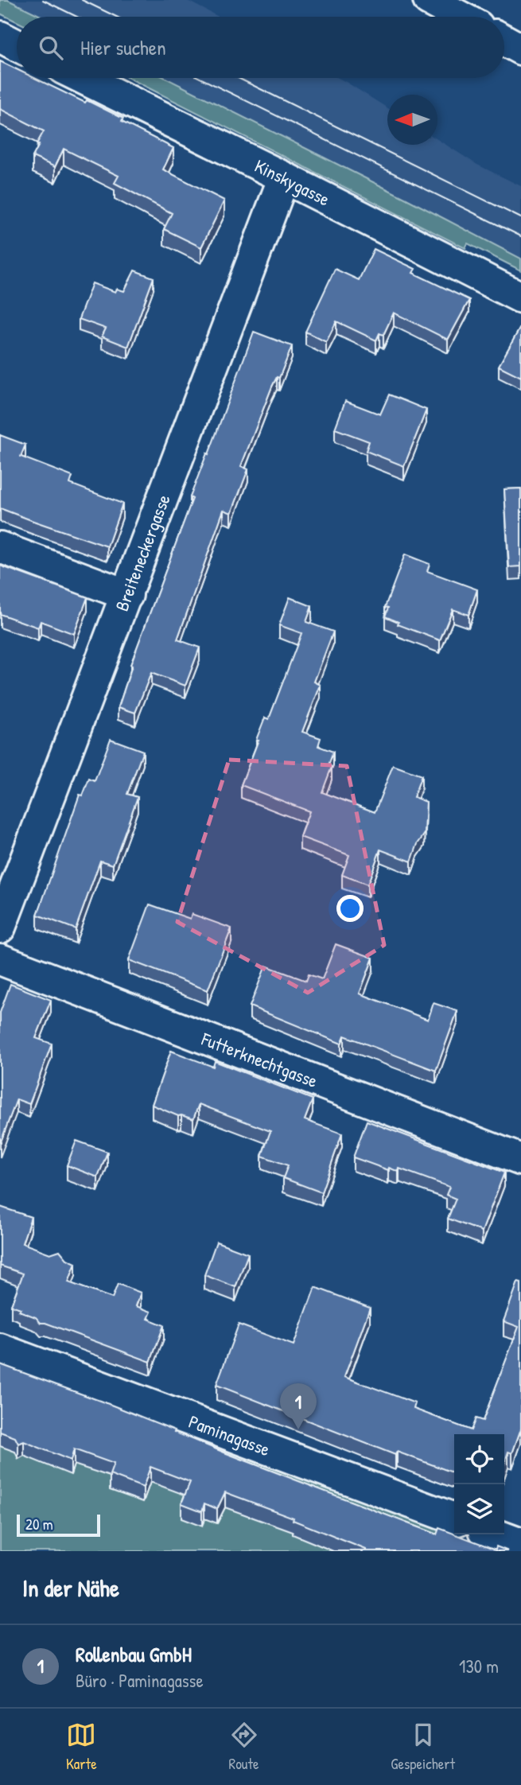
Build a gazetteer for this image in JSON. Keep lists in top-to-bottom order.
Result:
{
  "streets": {
    "street": [
      "Kinskygasse",
      "Breiteneckergasse",
      "Futterknechtgasse",
      "Paminagasse"
    ]
  },
  "crossings": [
    ["Kinskygasse", "Breiteneckergasse"]
  ],
  "scale_bar": "20 m",
  "north": "left",
  "page": {
    "search": "Hier suchen",
    "pins": "1",
    "scale": "20 m",
    "heading": "In der Nähe",
    "list": [
      {
        "mark": "1",
        "name": "Rollenbau GmbH",
        "note": "Büro · Paminagasse",
        "value": "130 m"
      }
    ],
    "nav": ["Karte", "Route", "Gespeichert"]
  }
}
